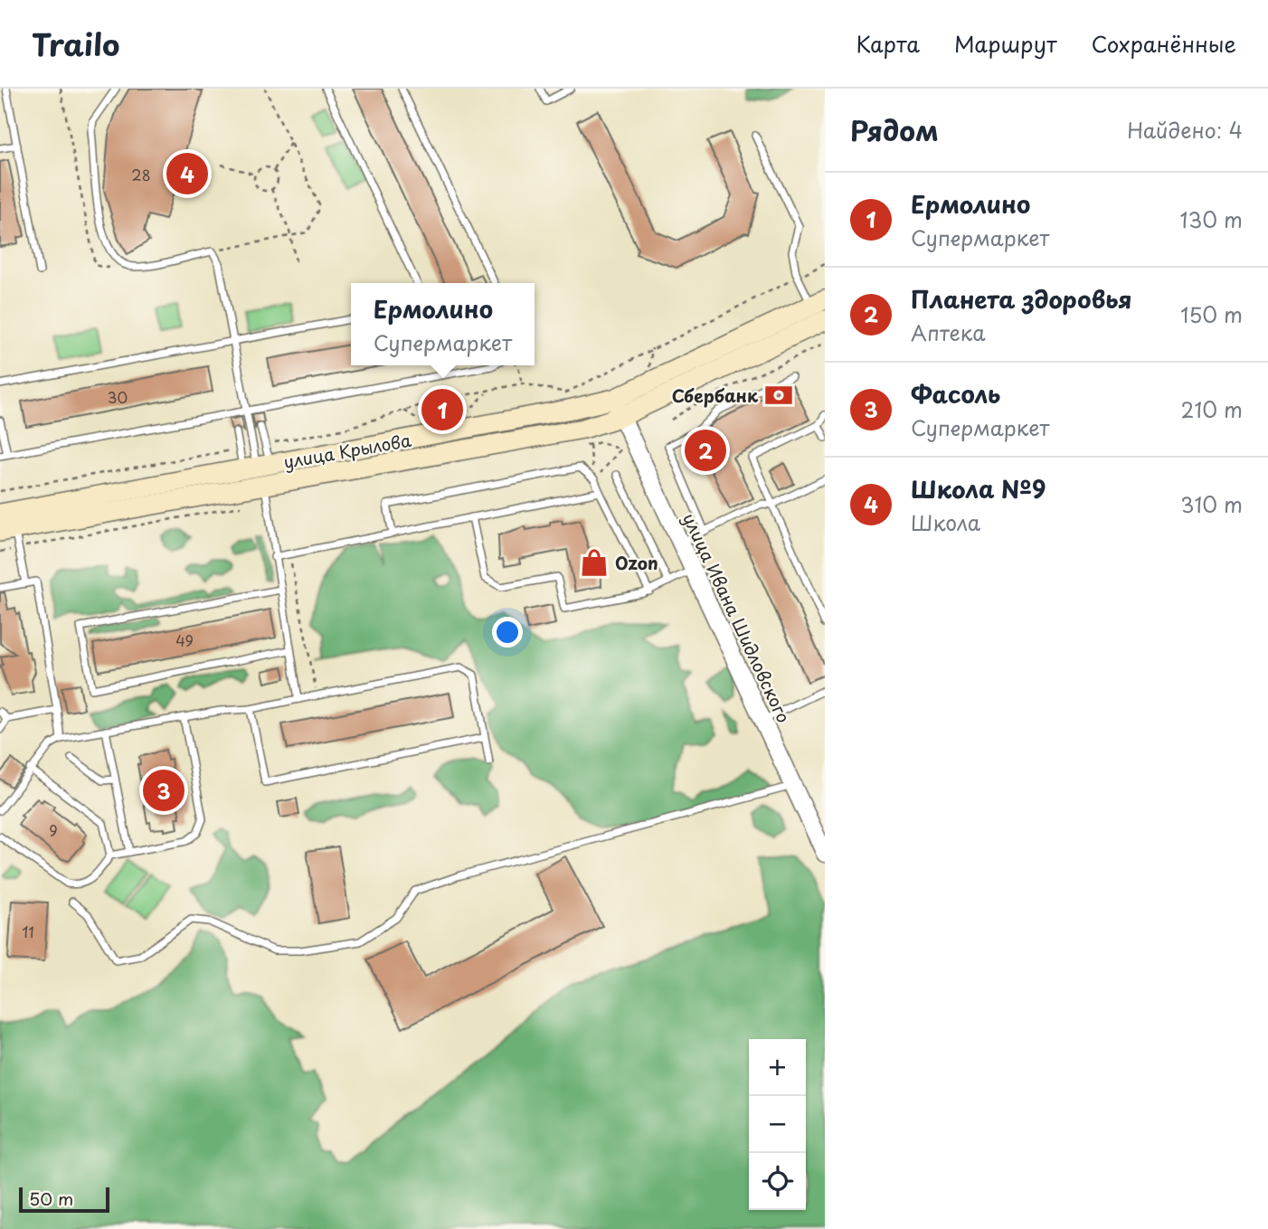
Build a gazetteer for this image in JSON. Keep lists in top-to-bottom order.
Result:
{
  "streets": {
    "main road": ["улица Крылова"],
    "street": ["улица Ивана Шидловского"]
  },
  "crossings": [
    ["улица Крылова", "улица Ивана Шидловского"]
  ],
  "places": {
    "bank": ["Сбербанк"],
    "shop": ["Ozon"]
  },
  "house_numbers": [
    "28",
    "30",
    "49",
    "9",
    "11"
  ],
  "scale_bar": "50 m",
  "page": {
    "header": "Trailo",
    "nav": ["Карта", "Маршрут", "Сохранённые"],
    "heading": ["Рядом", "Найдено: 4"],
    "pins": [
      "4",
      "1",
      "2",
      "3"
    ],
    "list": [
      {
        "mark": "1",
        "name": "Ермолино",
        "note": "Супермаркет",
        "value": "130 m"
      },
      {
        "mark": "2",
        "name": "Планета здоровья",
        "note": "Аптека",
        "value": "150 m"
      },
      {
        "mark": "3",
        "name": "Фасоль",
        "note": "Супермаркет",
        "value": "210 m"
      },
      {
        "mark": "4",
        "name": "Школа №9",
        "note": "Школа",
        "value": "310 m"
      }
    ],
    "popup": ["Ермолино", "Супермаркет"],
    "map_buttons": ["+", "−"],
    "scale": "50 m"
  }
}
